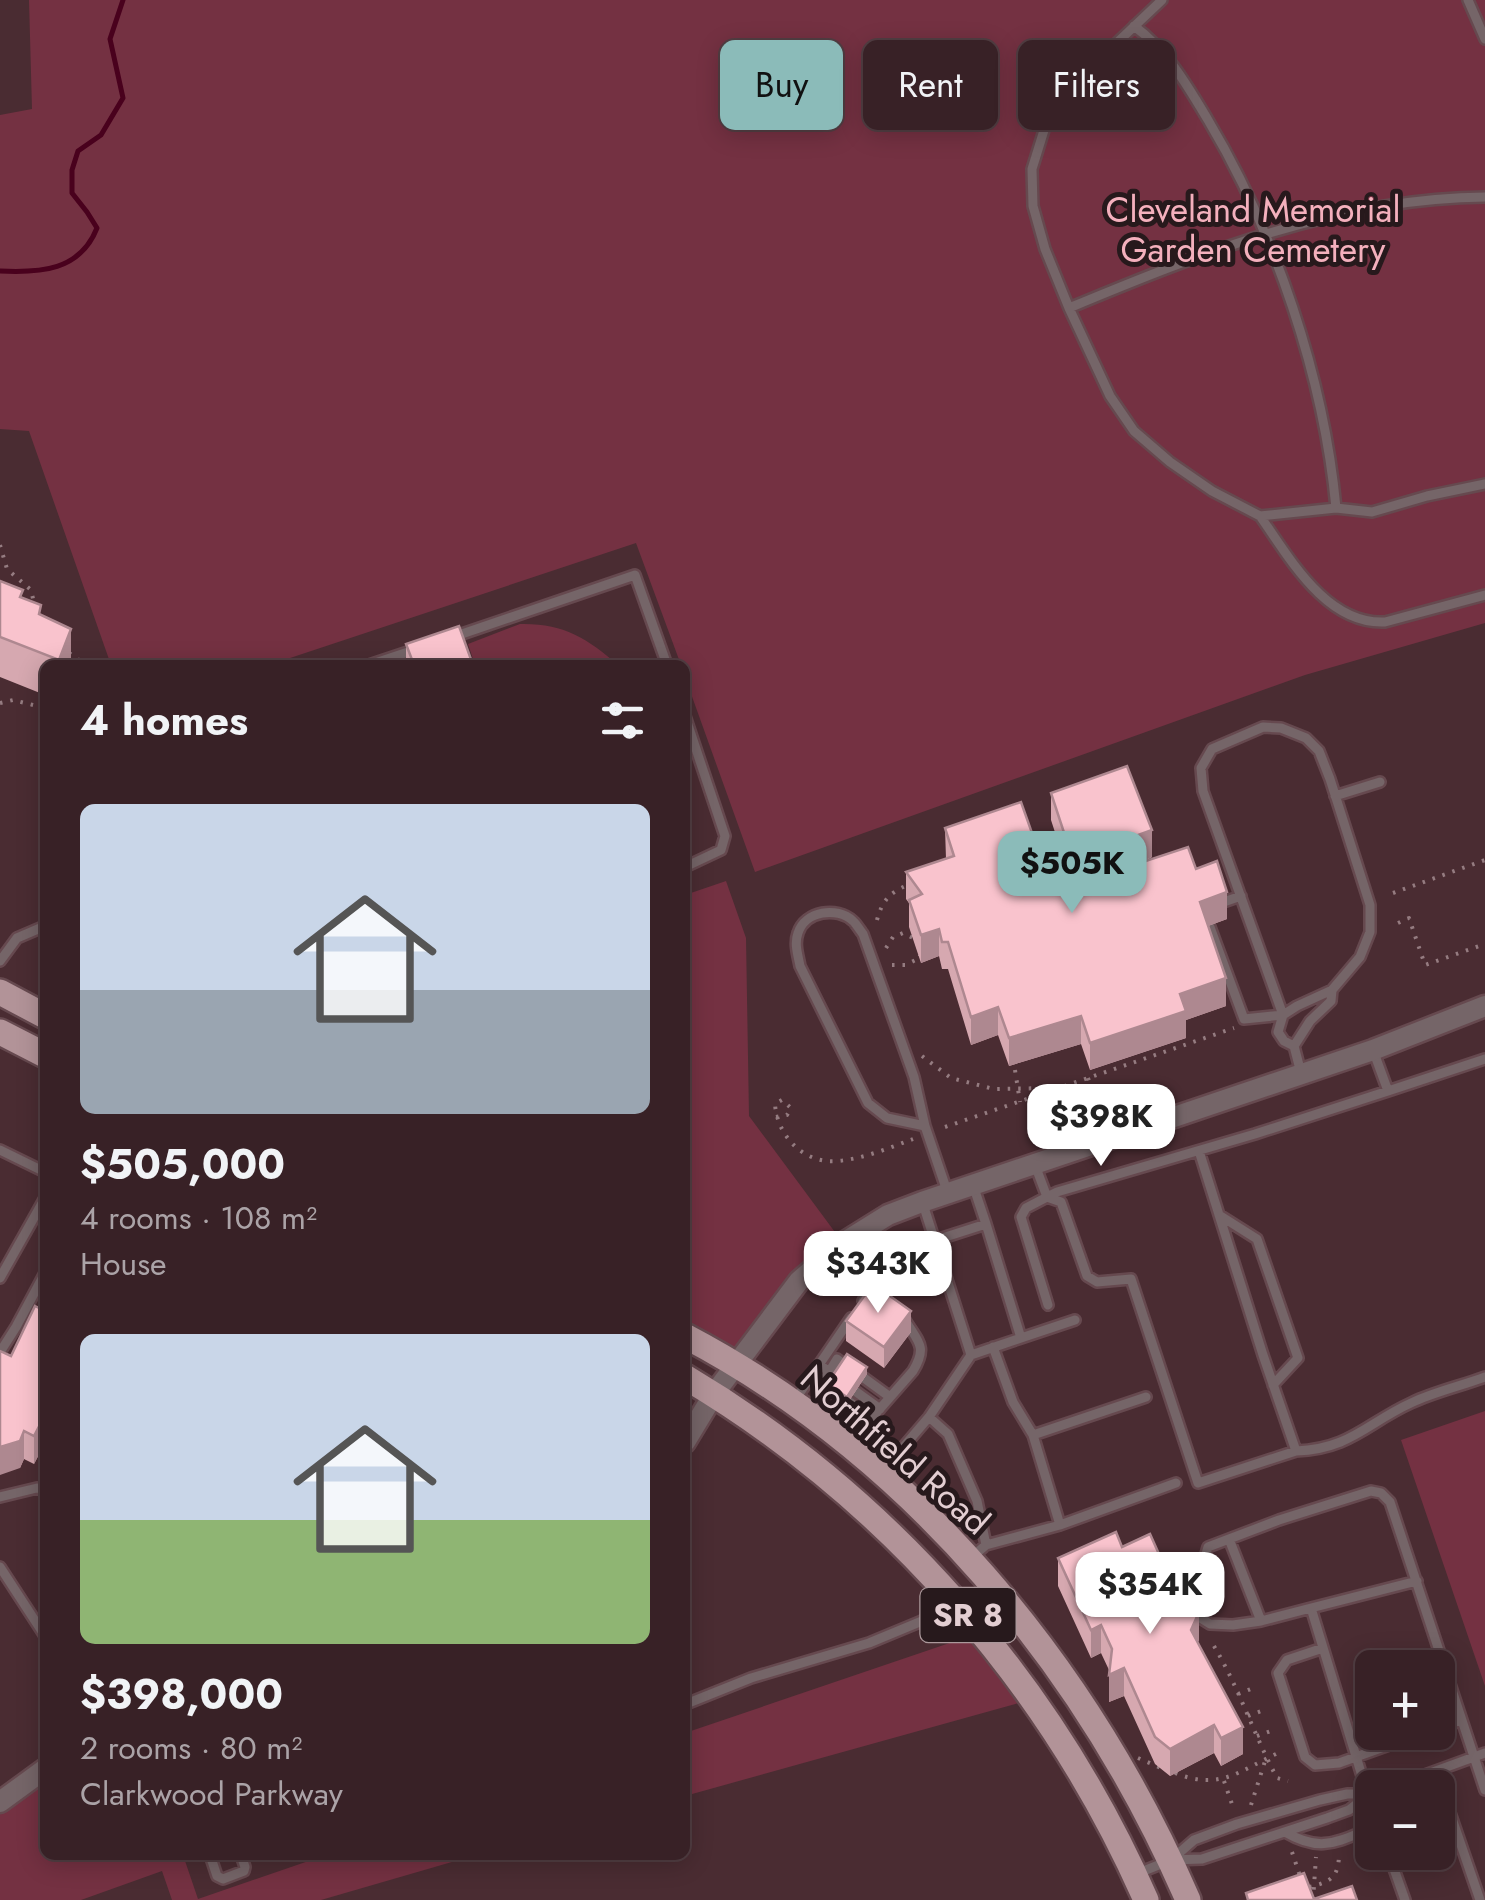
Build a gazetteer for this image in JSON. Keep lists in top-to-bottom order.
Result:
{
  "streets": {
    "main road": ["Northfield Road", "SR 8"]
  },
  "parks": ["Cleveland Memorial Garden Cemetery"],
  "page": {
    "chip": ["Buy", "Rent", "Filters"],
    "heading": "4 homes",
    "list": [
      {
        "name": "$505,000",
        "note": "4 rooms · 108 m² · House"
      },
      {
        "name": "$398,000",
        "note": "2 rooms · 80 m² · Clarkwood Parkway"
      }
    ],
    "price": [
      "$505K",
      "$398K",
      "$343K",
      "$354K"
    ],
    "map_buttons": ["+", "−"]
  }
}
